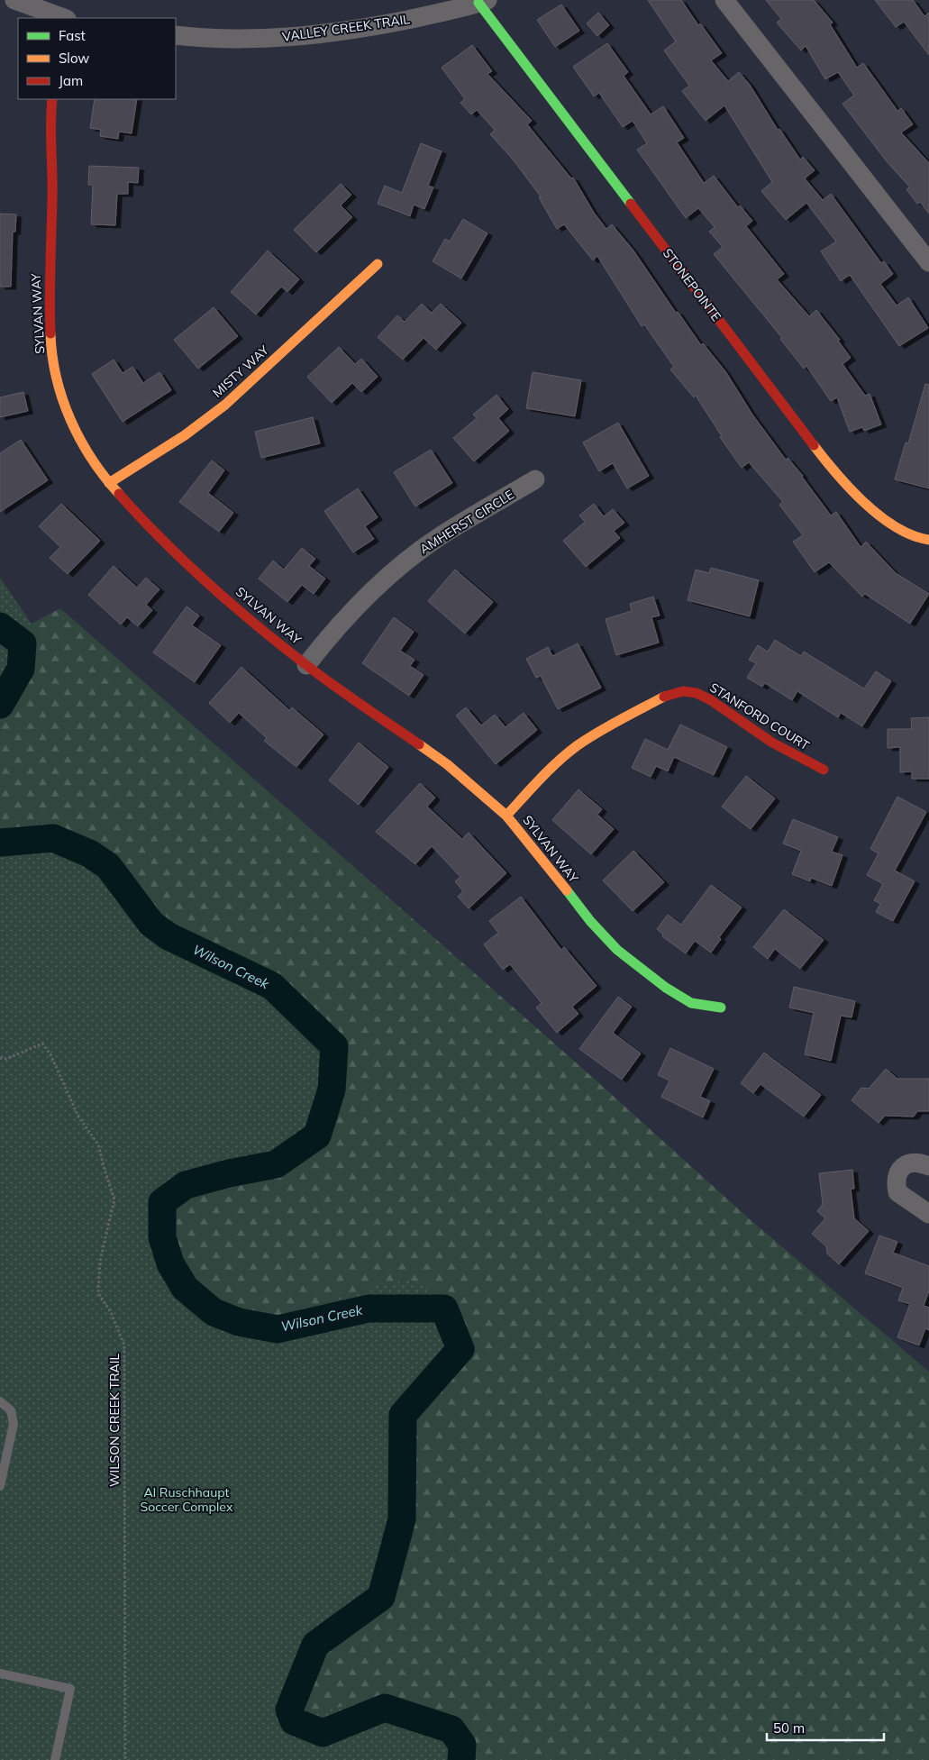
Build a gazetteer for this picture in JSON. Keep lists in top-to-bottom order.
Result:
{
  "streets": {
    "street": [
      "VALLEY CREEK TRAIL",
      "STONEPOINTE",
      "SYLVAN WAY",
      "MISTY WAY",
      "AMHERST CIRCLE",
      "STANFORD COURT"
    ],
    "path": ["WILSON CREEK TRAIL"]
  },
  "crossings": [
    ["VALLEY CREEK TRAIL", "STONEPOINTE"],
    ["SYLVAN WAY", "MISTY WAY"],
    ["SYLVAN WAY", "AMHERST CIRCLE"],
    ["SYLVAN WAY", "STANFORD COURT"]
  ],
  "water": ["Wilson Creek"],
  "parks": ["Al Ruschhaupt Soccer Complex"],
  "legend": ["Fast", "Slow", "Jam"],
  "scale_bar": "50 m"
}
